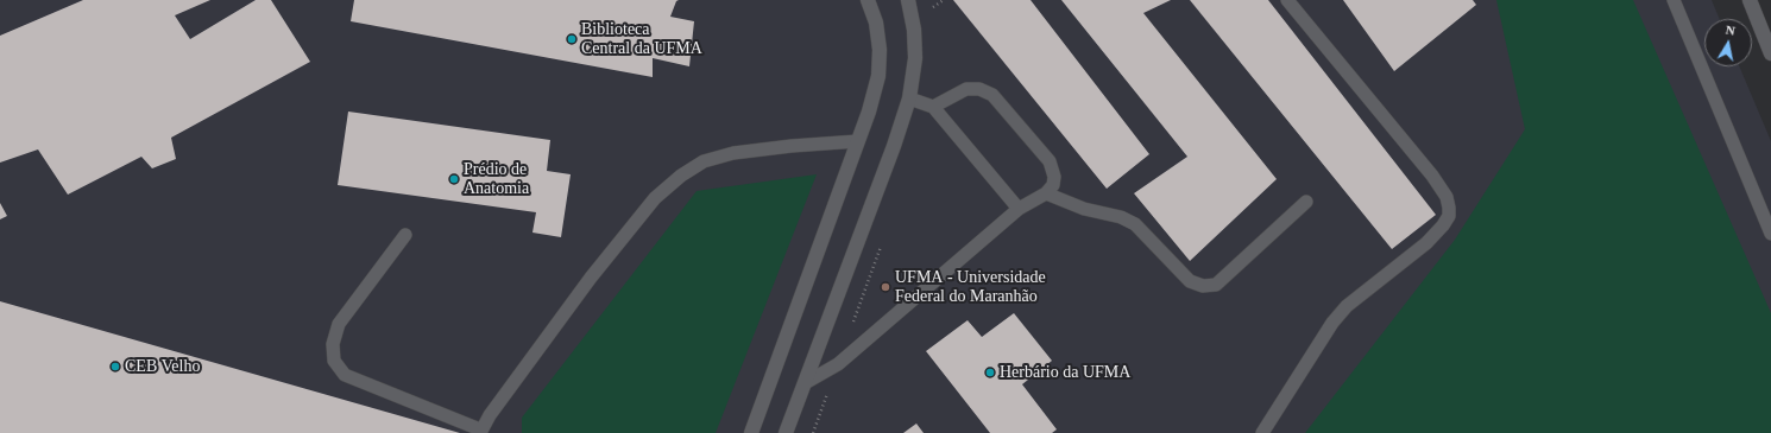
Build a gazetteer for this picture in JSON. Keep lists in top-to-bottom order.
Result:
{
  "places": [
    "Biblioteca Central da UFMA",
    "Prédio de Anatomia",
    "UFMA - Universidade Federal do Maranhão",
    "CEB Velho",
    "Herbário da UFMA"
  ],
  "north": "top"
}
